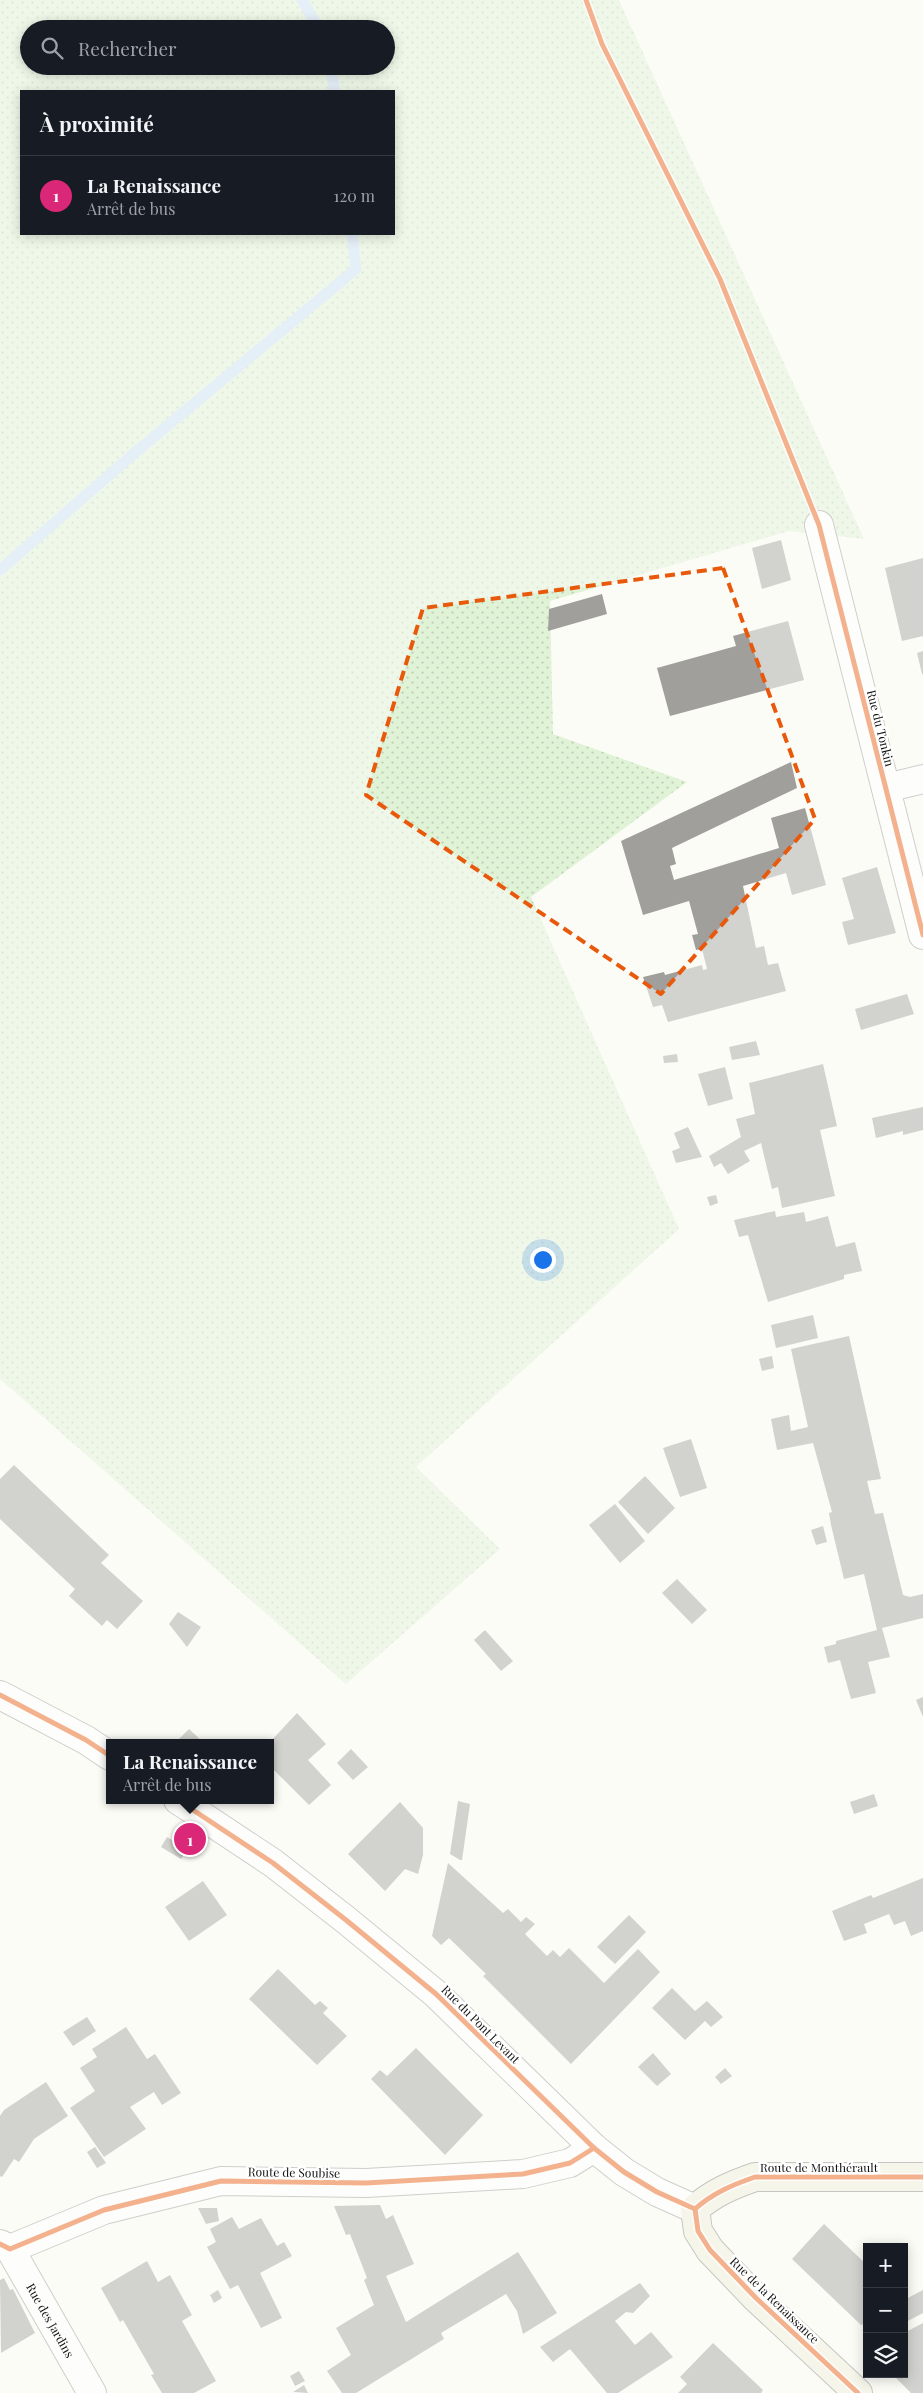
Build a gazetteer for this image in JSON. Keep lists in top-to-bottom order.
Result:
{
  "streets": {
    "main road": ["Route de Monthérault", "Rue de la Renaissance"],
    "street": [
      "Rue du Tonkin",
      "Rue du Pont Levant",
      "Route de Soubise",
      "Rue des Jardins"
    ]
  },
  "crossings": [
    ["Rue du Pont Levant", "Route de Monthérault"],
    ["Rue du Pont Levant", "Route de Soubise"],
    ["Rue du Pont Levant", "Rue de la Renaissance"],
    ["Route de Monthérault", "Rue de la Renaissance"],
    ["Route de Soubise", "Rue des Jardins"]
  ],
  "page": {
    "search": "Rechercher",
    "heading": "À proximité",
    "list": [
      {
        "mark": "1",
        "name": "La Renaissance",
        "note": "Arrêt de bus",
        "value": "120 m"
      }
    ],
    "popup": ["La Renaissance", "Arrêt de bus"],
    "pins": "1",
    "map_buttons": ["+", "−"]
  }
}
